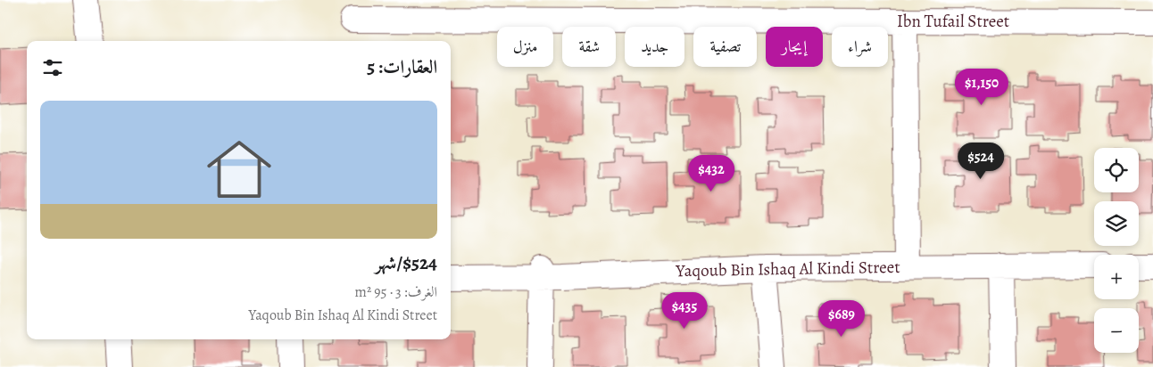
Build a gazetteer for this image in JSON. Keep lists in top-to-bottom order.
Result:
{
  "streets": {
    "street": ["Ibn Tufail Street", "Yaqoub Bin Ishaq Al Kindi Street"]
  },
  "page": {
    "chip": [
      "شراء",
      "إيجار",
      "تصفية",
      "جديد",
      "شقة",
      "منزل"
    ],
    "heading": "العقارات: 5",
    "price": [
      "$1,150",
      "$524",
      "$432",
      "$435",
      "$689"
    ],
    "list": [
      {
        "name": "$524/شهر",
        "note": "الغرف: 3 · 95 m² · Yaqoub Bin Ishaq Al Kindi Street"
      }
    ],
    "map_buttons": ["+", "−"]
  }
}
